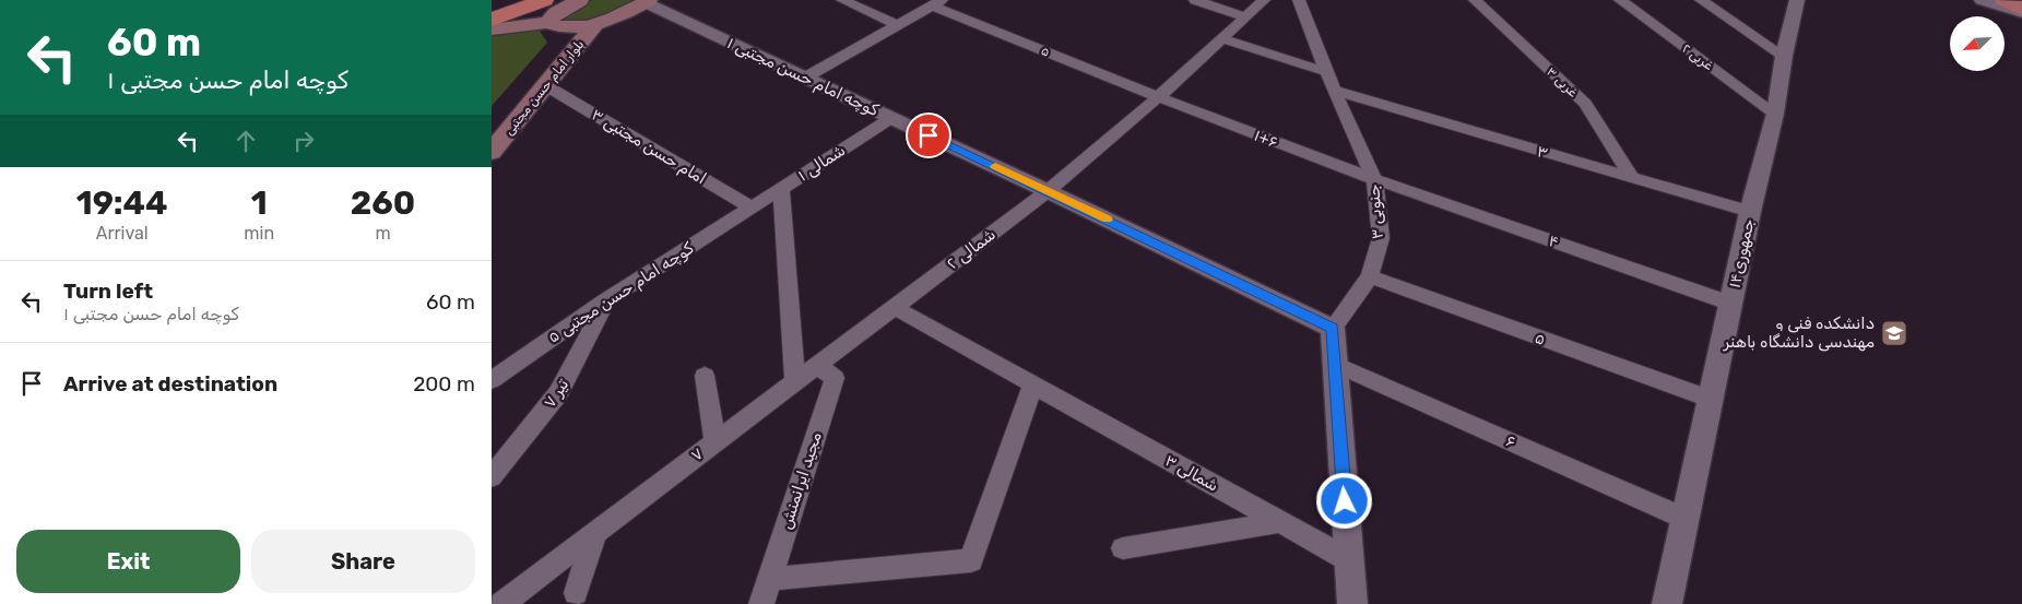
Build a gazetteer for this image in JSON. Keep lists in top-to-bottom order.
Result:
{
  "streets": {
    "main road": ["بلوار امام حسن مجتبی"],
    "street": [
      "۵",
      "۲ غربی",
      "کوچه امام حسن مجتبی ۱",
      "۳ غربی",
      "۱+۶",
      "امام حسن مجتبی ۳",
      "۳",
      "۱ شمالی",
      "۳ جنوبی",
      "۴",
      "۲ شمالی",
      "جمهوری۱۴",
      "کوچه امام حسن مجتبی ۵",
      "۷ تیر",
      "۶",
      "۷",
      "۳ شمالی",
      "مجید ایرانمنش"
    ]
  },
  "crossings": [
    ["۵", "۱+۶"],
    ["۵", "۳ جنوبی"],
    ["۵", "۲ شمالی"],
    ["۵", "جمهوری۱۴"],
    ["۲ غربی", "جمهوری۱۴"],
    ["کوچه امام حسن مجتبی ۱", "۱ شمالی"],
    ["کوچه امام حسن مجتبی ۱", "۳ جنوبی"],
    ["کوچه امام حسن مجتبی ۱", "۲ شمالی"],
    ["۳ غربی", "۳"],
    ["بلوار امام حسن مجتبی", "امام حسن مجتبی ۳"],
    ["۱+۶", "۳ جنوبی"],
    ["۱+۶", "۴"],
    ["۱+۶", "۲ شمالی"],
    ["امام حسن مجتبی ۳", "۱ شمالی"],
    ["امام حسن مجتبی ۳", "کوچه امام حسن مجتبی ۵"],
    ["۳", "۳ جنوبی"],
    ["۳", "جمهوری۱۴"],
    ["۱ شمالی", "کوچه امام حسن مجتبی ۵"],
    ["۳ جنوبی", "۴"],
    ["۴", "جمهوری۱۴"],
    ["۲ شمالی", "۷"],
    ["۲ شمالی", "۳ شمالی"],
    ["جمهوری۱۴", "۶"],
    ["کوچه امام حسن مجتبی ۵", "۷ تیر"],
    ["۷", "۳ شمالی"],
    ["۷", "مجید ایرانمنش"]
  ],
  "places": {
    "school or university": ["دانشکده فنی و مهندسی دانشگاه باهنر"]
  },
  "north": "bottom left",
  "page": {
    "turn": ["60 m", "کوچه امام حسن مجتبی ۱"],
    "eta": [
      "19:44",
      "Arrival",
      "1",
      "min",
      "260",
      "m"
    ],
    "list": [
      {
        "name": "Turn left",
        "note": "کوچه امام حسن مجتبی ۱",
        "value": "60 m"
      },
      {
        "name": "Arrive at destination",
        "value": "200 m"
      }
    ],
    "buttons": ["Exit", "Share"]
  }
}
